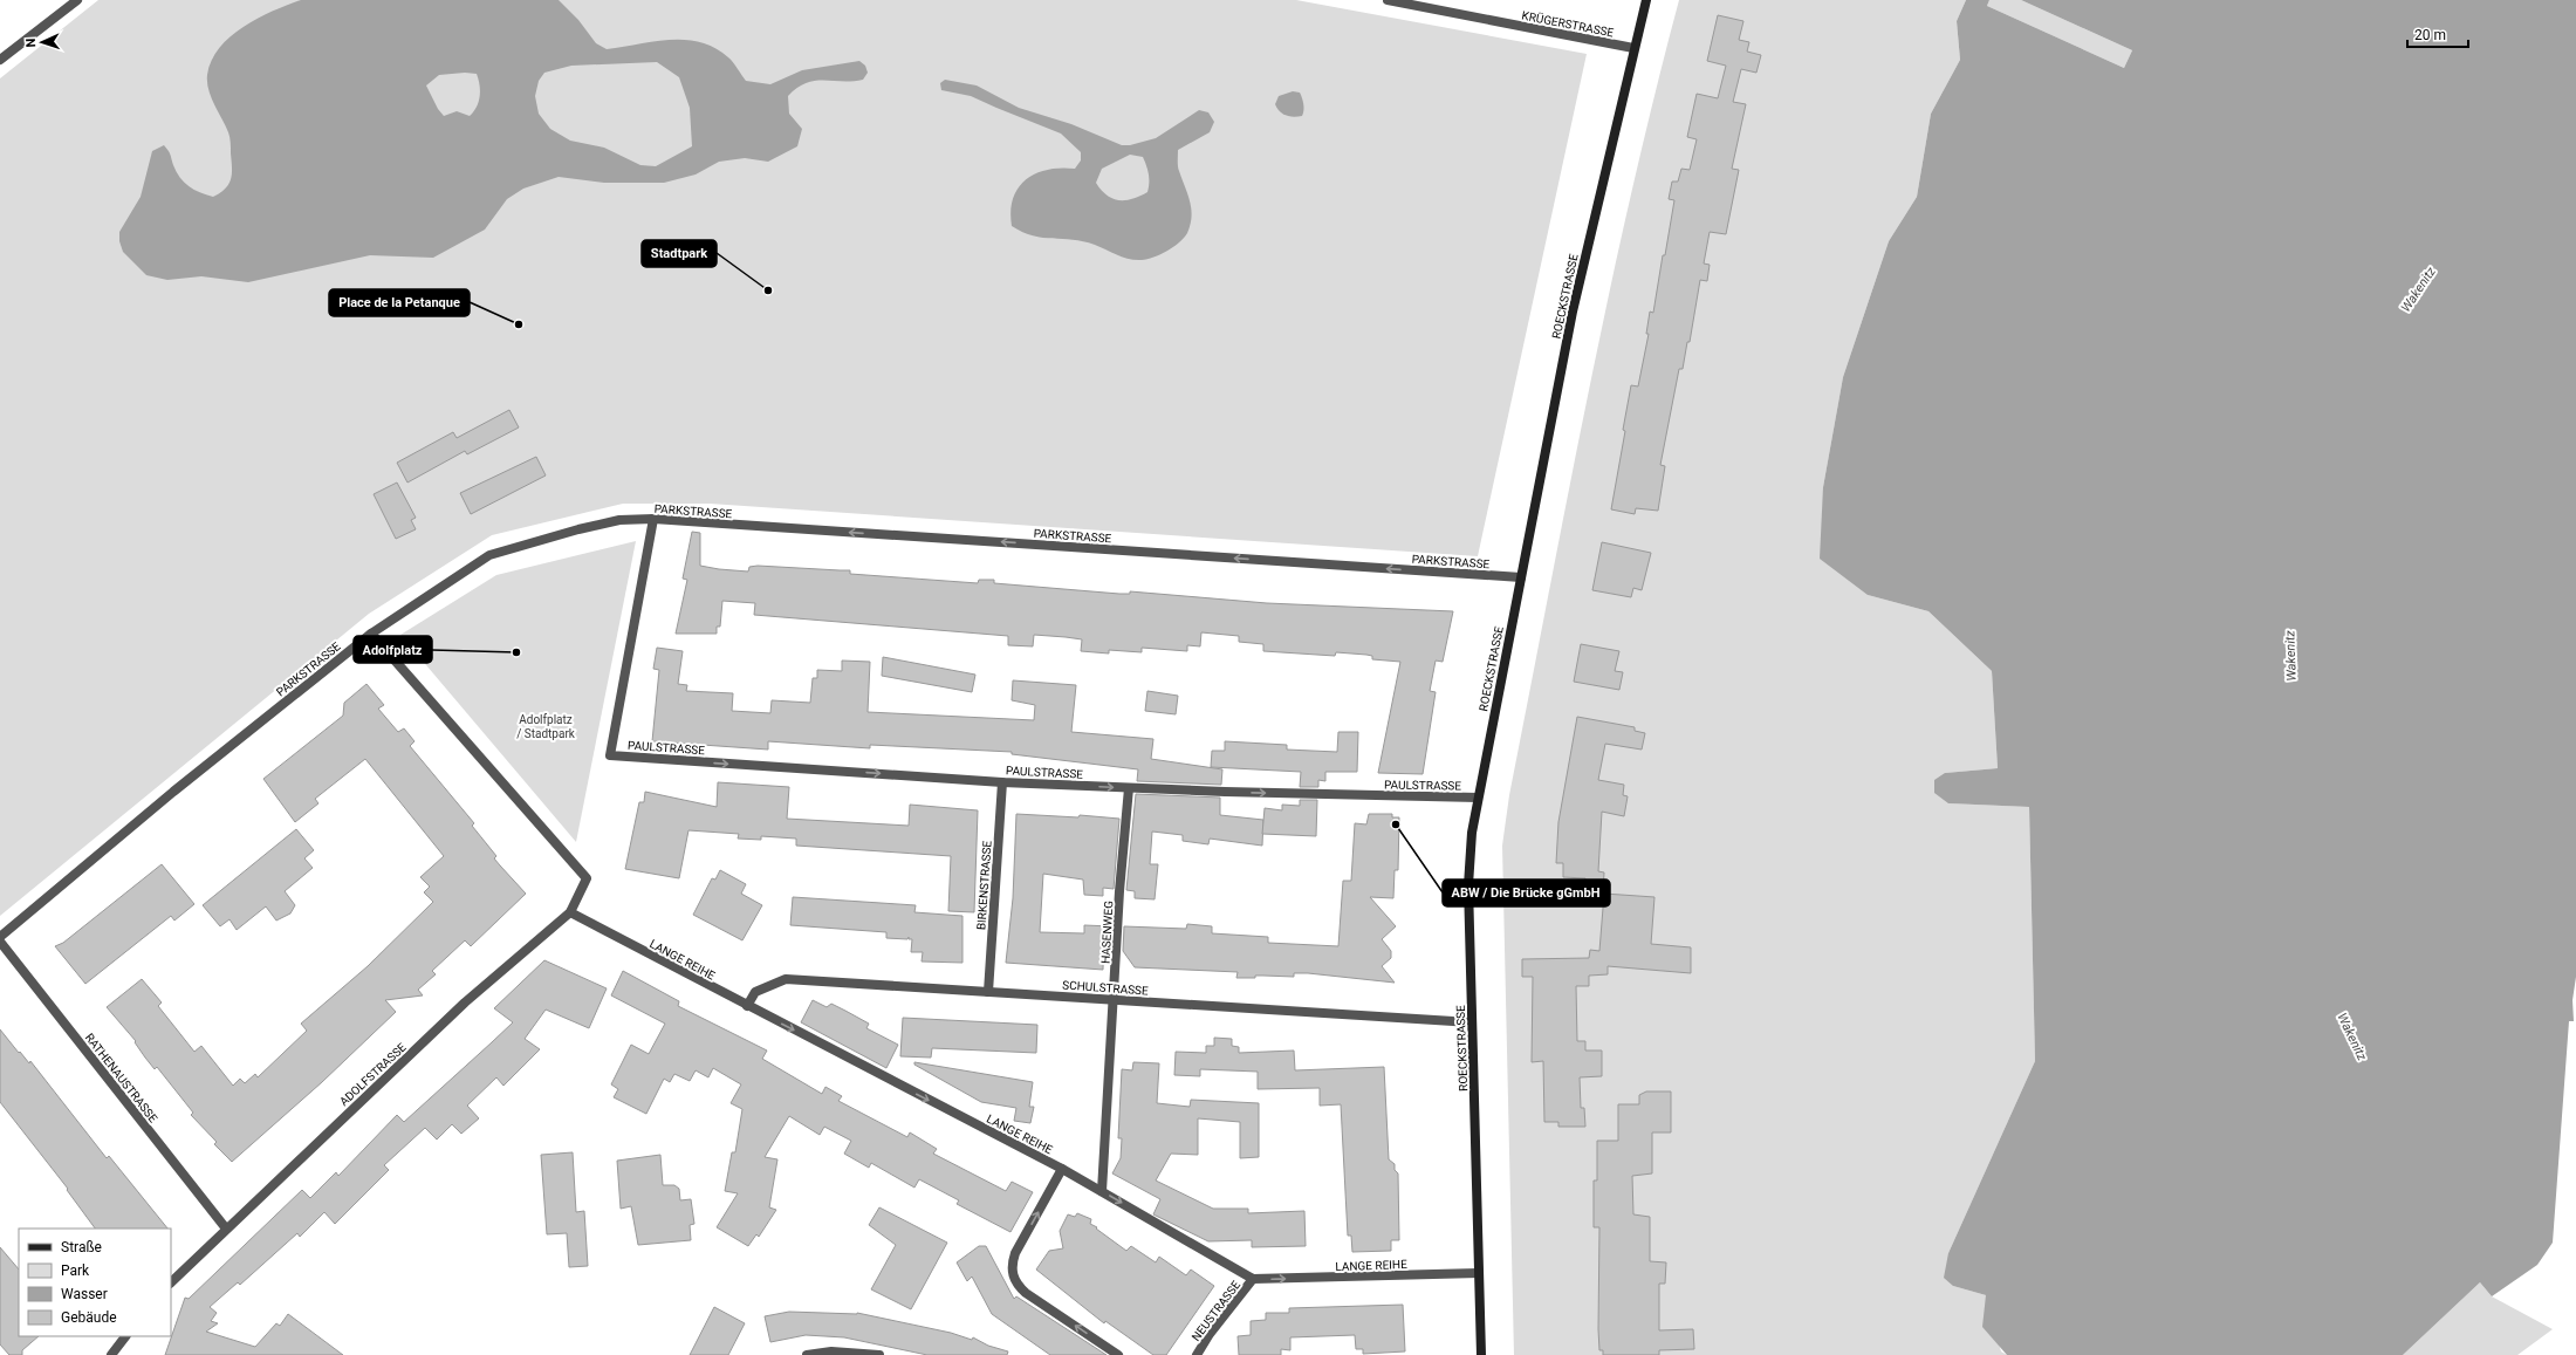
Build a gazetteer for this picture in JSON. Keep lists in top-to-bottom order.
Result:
{
  "streets": {
    "main road": ["ROECKSTRASSE"],
    "street": [
      "KRÜGERSTRASSE",
      "PARKSTRASSE",
      "PAULSTRASSE",
      "BIRKENSTRASSE",
      "HASENWEG",
      "LANGE REIHE",
      "SCHULSTRASSE",
      "ADOLFSTRASSE",
      "RATHENAUSTRASSE",
      "NEUSTRASSE"
    ]
  },
  "crossings": [
    ["KRÜGERSTRASSE", "ROECKSTRASSE"],
    ["ROECKSTRASSE", "PARKSTRASSE"],
    ["ROECKSTRASSE", "PAULSTRASSE"],
    ["ROECKSTRASSE", "LANGE REIHE"],
    ["ROECKSTRASSE", "SCHULSTRASSE"],
    ["PARKSTRASSE", "PAULSTRASSE"],
    ["PARKSTRASSE", "ADOLFSTRASSE"],
    ["PAULSTRASSE", "BIRKENSTRASSE"],
    ["PAULSTRASSE", "HASENWEG"],
    ["BIRKENSTRASSE", "SCHULSTRASSE"],
    ["HASENWEG", "LANGE REIHE"],
    ["HASENWEG", "SCHULSTRASSE"],
    ["LANGE REIHE", "SCHULSTRASSE"],
    ["LANGE REIHE", "ADOLFSTRASSE"],
    ["LANGE REIHE", "NEUSTRASSE"],
    ["ADOLFSTRASSE", "RATHENAUSTRASSE"]
  ],
  "one_way": ["PARKSTRASSE", "LANGE REIHE"],
  "water": ["Wakenitz"],
  "parks": ["Adolfplatz / Stadtpark"],
  "places": [
    "Stadtpark",
    "Place de la Petanque",
    "Adolfplatz",
    "ABW / Die Brücke gGmbH"
  ],
  "legend": [
    "Straße",
    "Park",
    "Wasser",
    "Gebäude"
  ],
  "scale_bar": "20 m",
  "north": "left"
}
